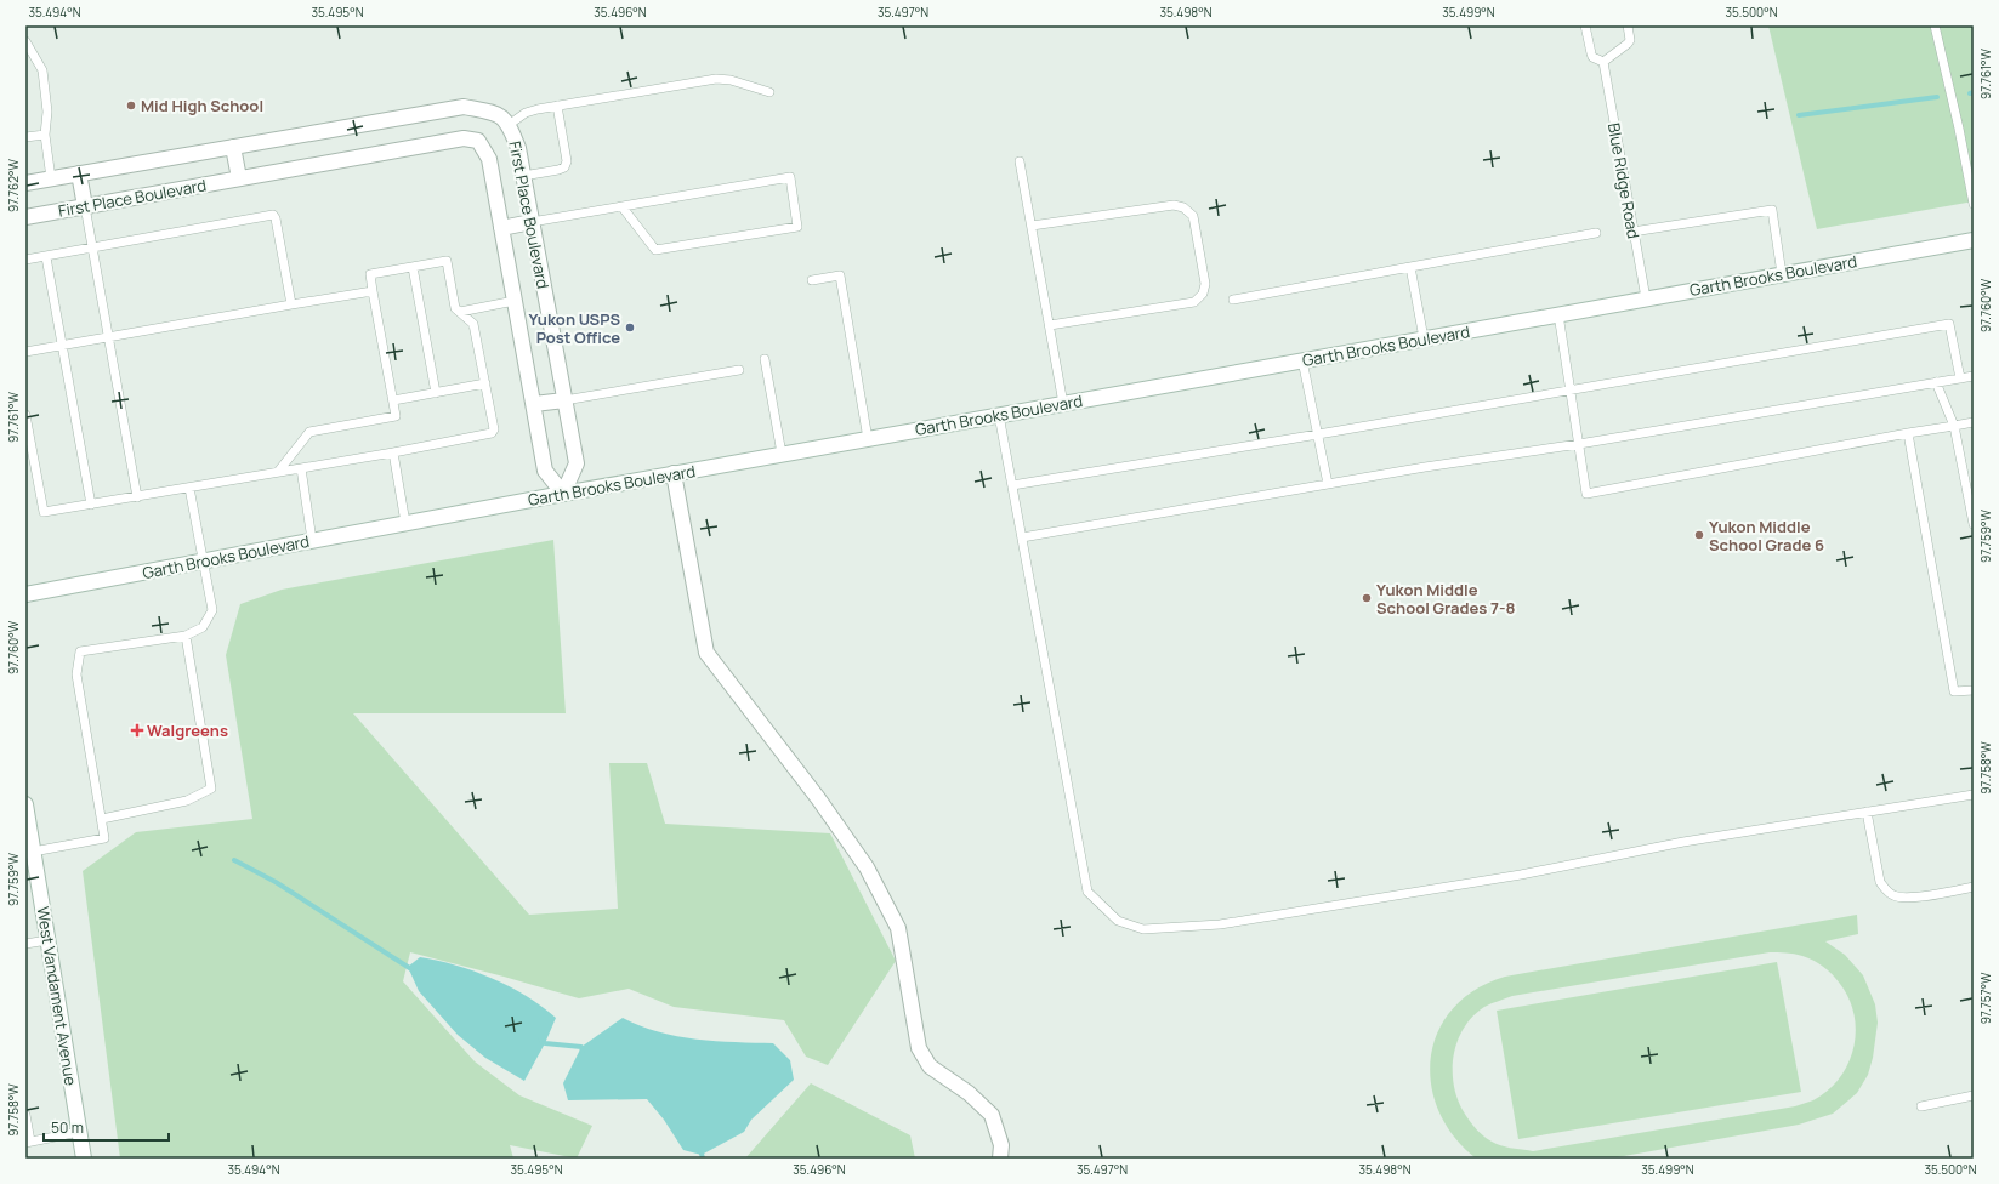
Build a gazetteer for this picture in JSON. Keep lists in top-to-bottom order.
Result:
{
  "streets": {
    "street": ["First Place Boulevard", "Garth Brooks Boulevard", "West Vandament Avenue"],
    "lane": ["Blue Ridge Road"]
  },
  "crossings": [
    ["Blue Ridge Road", "Garth Brooks Boulevard"],
    ["First Place Boulevard", "Garth Brooks Boulevard"]
  ],
  "places": {
    "other": [
      "Mid High School",
      "Yukon USPS Post Office",
      "Yukon Middle School Grade 6",
      "Yukon Middle School Grades 7-8"
    ],
    "health": ["Walgreens"]
  },
  "scale_bar": "50 m",
  "coordinates": [
    "35.494°N",
    "35.495°N",
    "35.496°N",
    "35.497°N",
    "35.498°N",
    "35.499°N",
    "35.500°N",
    "97.761°W",
    "97.762°W",
    "97.760°W",
    "97.759°W",
    "97.758°W",
    "97.757°W"
  ]
}
